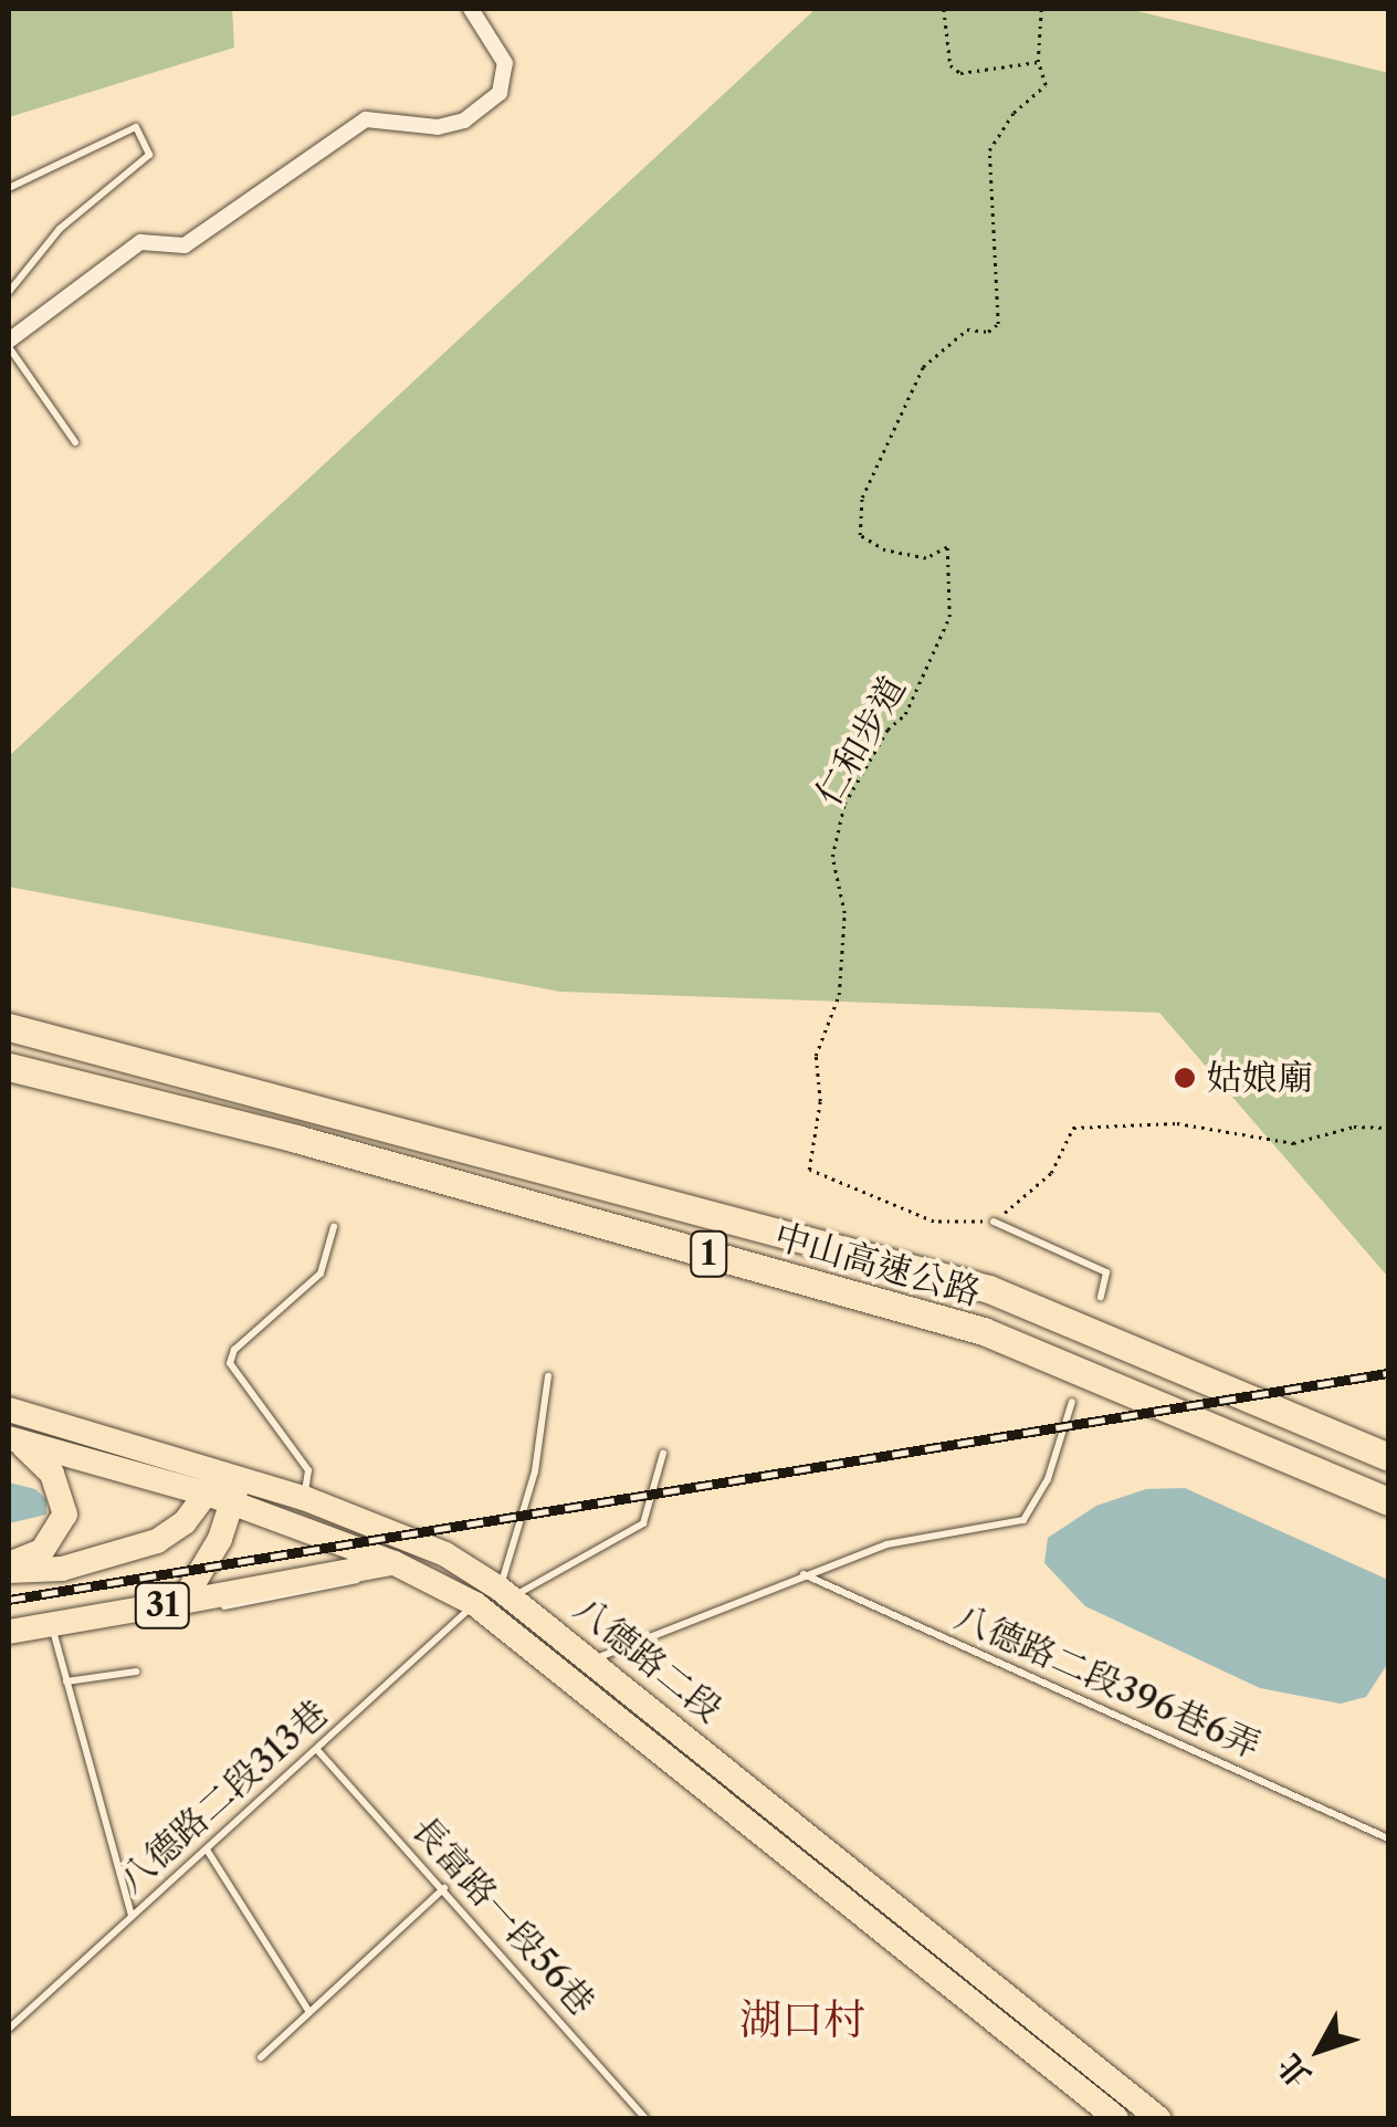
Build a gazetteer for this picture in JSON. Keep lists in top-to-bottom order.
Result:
{
  "streets": {
    "highway": ["1", "中山高速公路"],
    "main road": ["31", "八德路二段"],
    "lane": ["八德路二段396巷6弄", "八德路二段313巷", "長富路一段56巷"],
    "path": ["仁和步道"]
  },
  "crossings": [
    ["31", "八德路二段"],
    ["八德路二段", "八德路二段313巷"],
    ["八德路二段313巷", "長富路一段56巷"]
  ],
  "districts": ["湖口村"],
  "places": ["姑娘廟"],
  "north": "bottom left"
}
